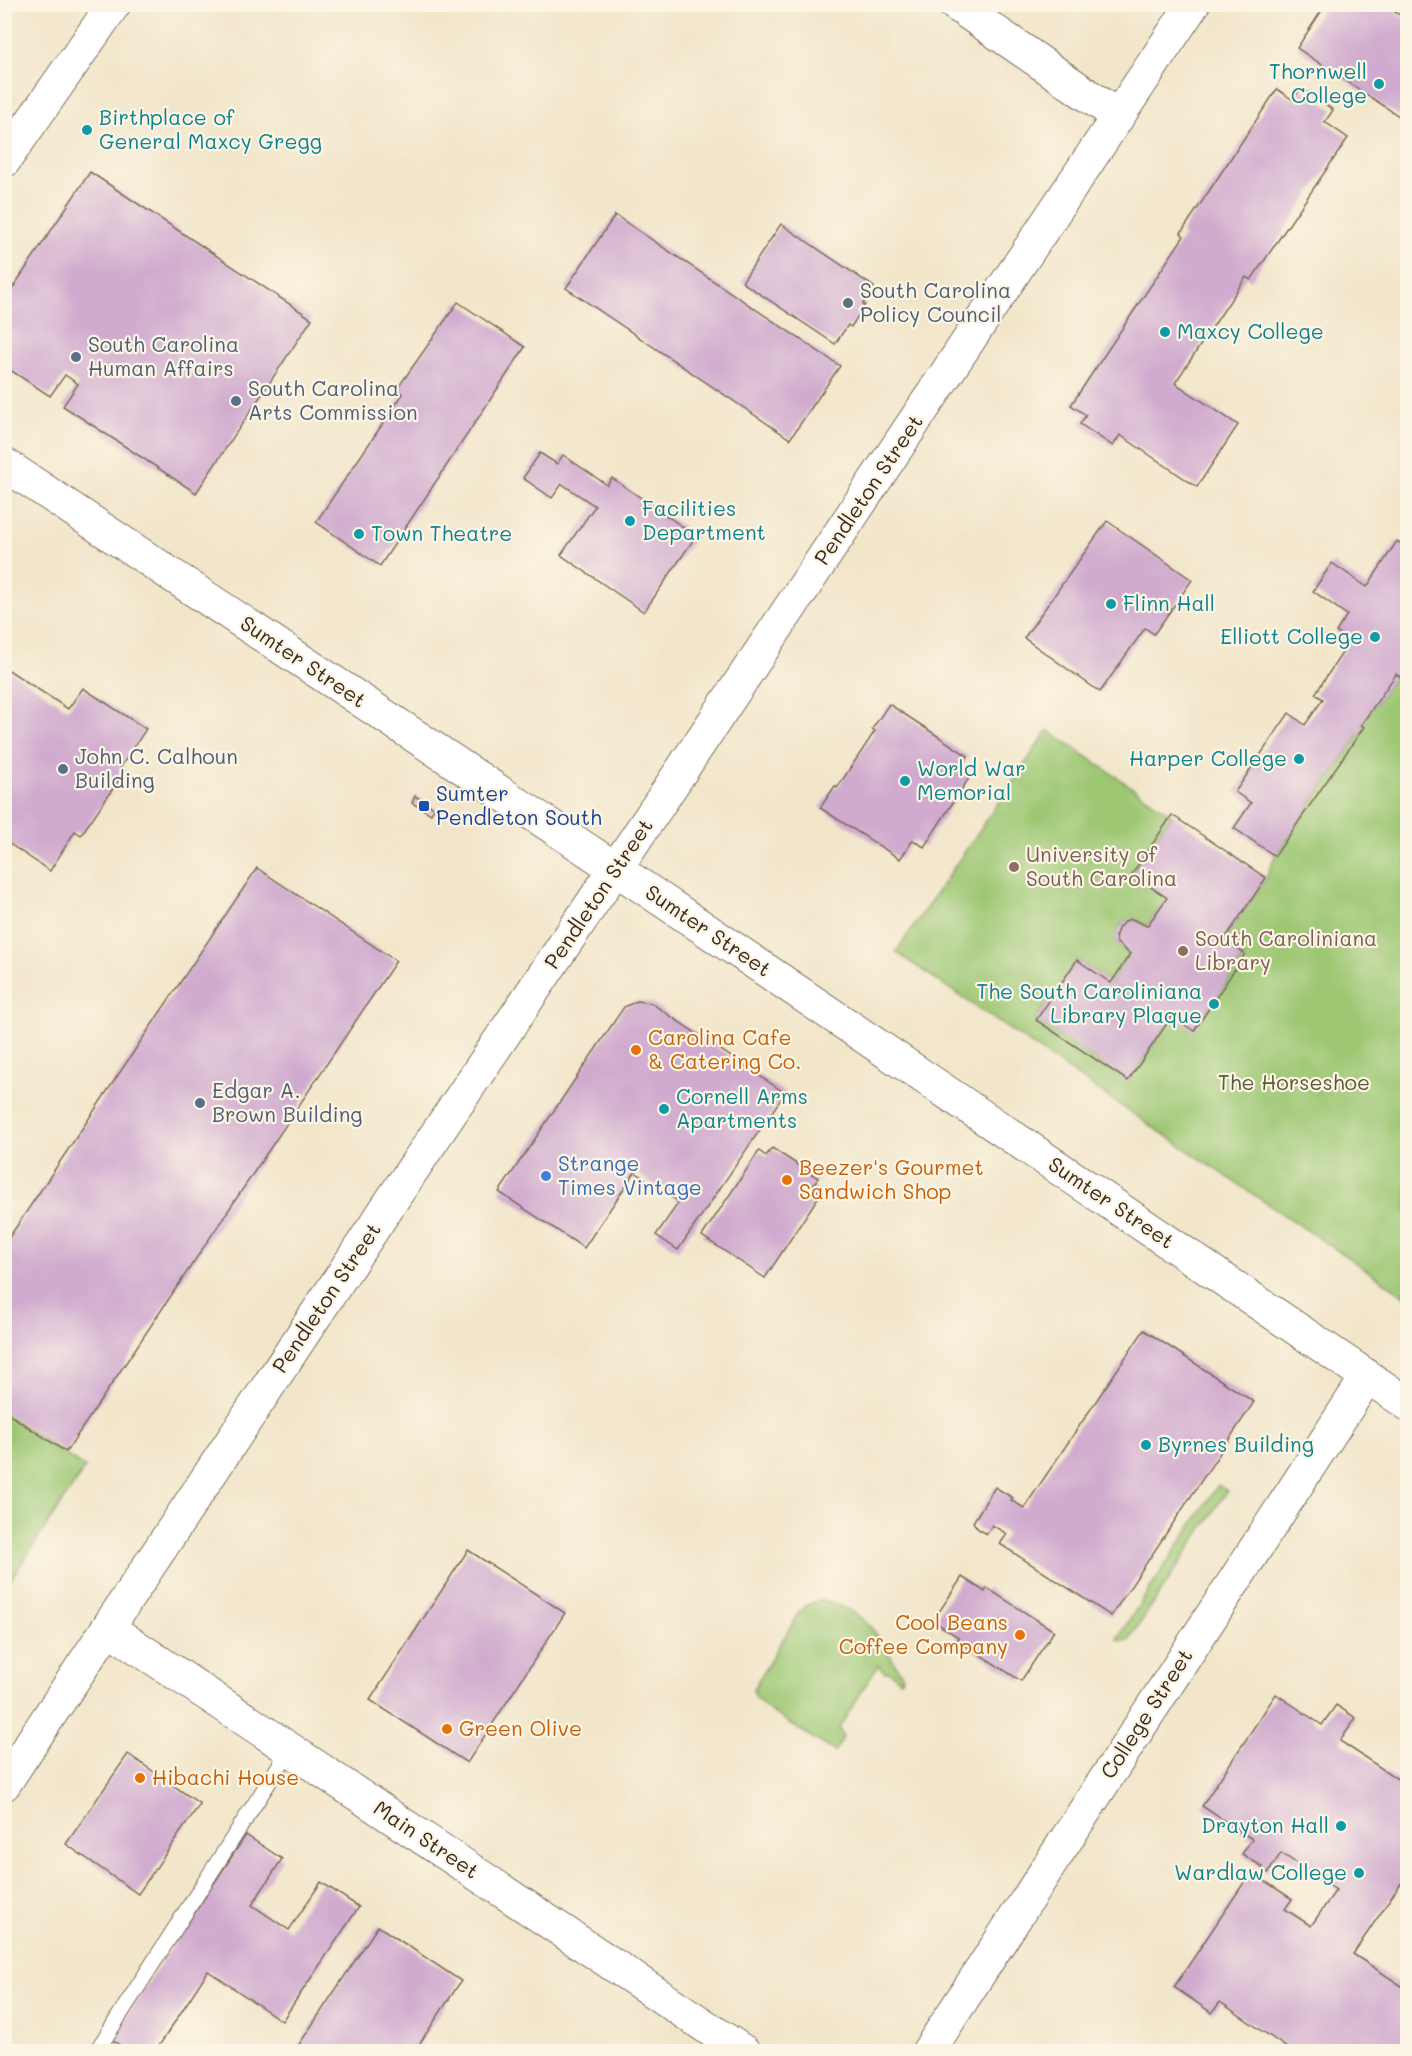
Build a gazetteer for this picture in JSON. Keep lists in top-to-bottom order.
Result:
{
  "streets": {
    "street": [
      "Pendleton Street",
      "Sumter Street",
      "College Street",
      "Main Street"
    ]
  },
  "crossings": [
    ["Pendleton Street", "Sumter Street"],
    ["Pendleton Street", "Main Street"],
    ["Sumter Street", "College Street"]
  ],
  "parks": ["The Horseshoe"],
  "places": {
    "other": [
      "Thornwell College",
      "Birthplace of General Maxcy Gregg",
      "South Carolina Policy Council",
      "Maxcy College",
      "South Carolina Human Affairs",
      "South Carolina Arts Commission",
      "Facilities Department",
      "Town Theatre",
      "Flinn Hall",
      "Elliott College",
      "Harper College",
      "John C. Calhoun Building",
      "World War Memorial",
      "University of South Carolina",
      "South Caroliniana Library",
      "The South Caroliniana Library Plaque",
      "Carolina Cafe & Catering Co.",
      "Edgar A. Brown Building",
      "Cornell Arms Apartments",
      "Strange Times Vintage",
      "Beezer's Gourmet Sandwich Shop",
      "Byrnes Building",
      "Cool Beans Coffee Company",
      "Green Olive",
      "Hibachi House",
      "Drayton Hall",
      "Wardlaw College"
    ],
    "transit": ["Sumter Pendleton South"]
  }
}
